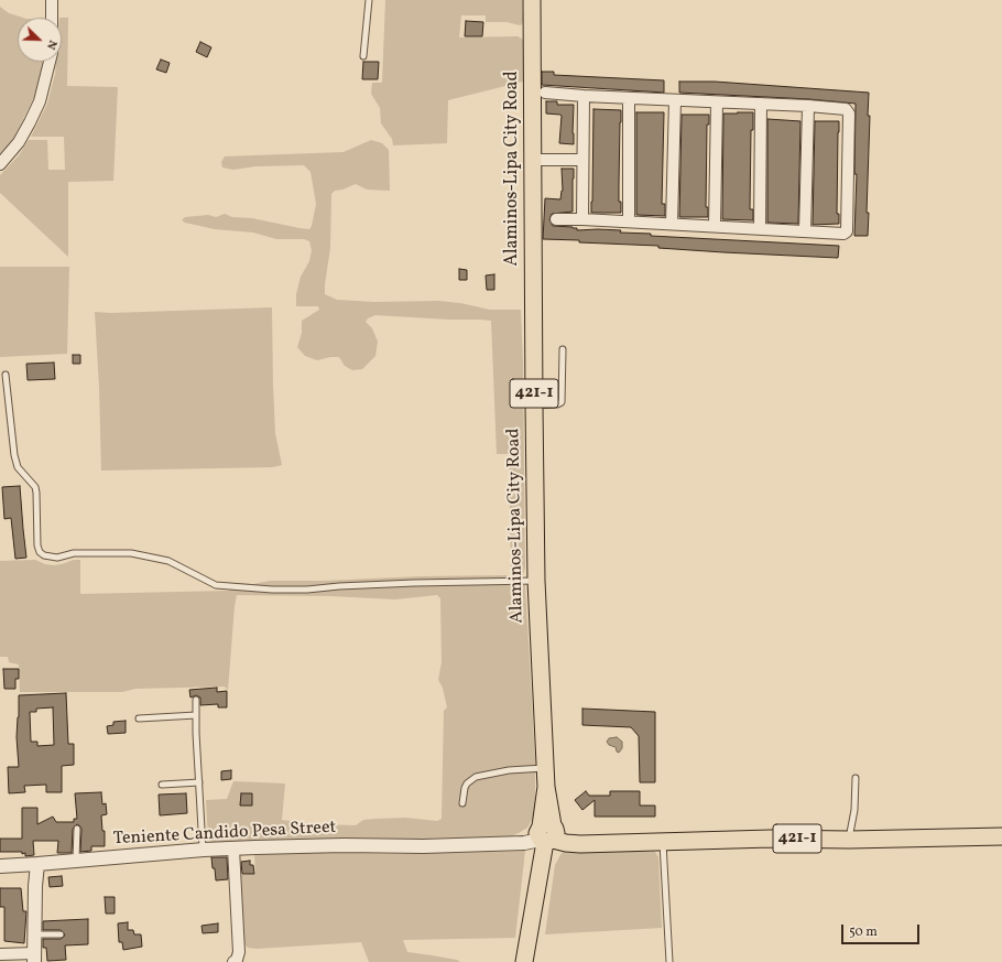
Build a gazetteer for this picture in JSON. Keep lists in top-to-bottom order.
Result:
{
  "streets": {
    "main road": ["Alaminos-Lipa City Road", "421-1"],
    "street": ["Teniente Candido Pesa Street"]
  },
  "crossings": [
    ["Alaminos-Lipa City Road", "421-1"],
    ["Alaminos-Lipa City Road", "Teniente Candido Pesa Street"],
    ["421-1", "Teniente Candido Pesa Street"]
  ],
  "scale_bar": "50 m",
  "north": "bottom right"
}
